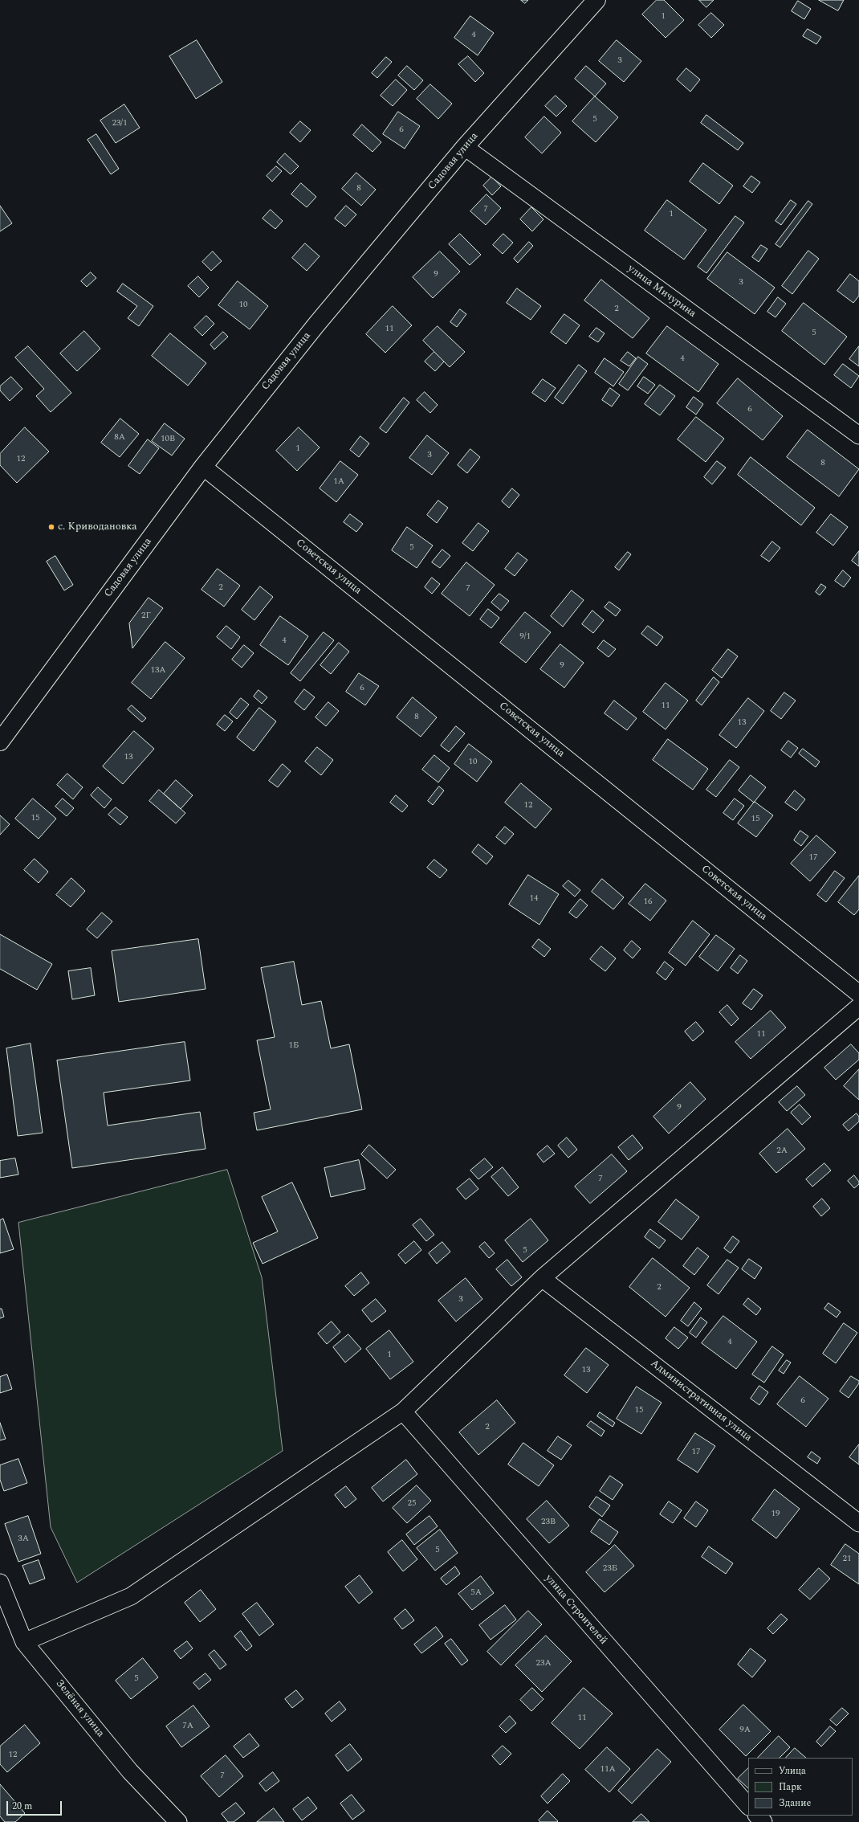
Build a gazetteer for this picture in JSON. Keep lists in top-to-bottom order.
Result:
{
  "streets": {
    "street": [
      "Садовая улица",
      "улица Мичурина",
      "Советская улица",
      "Административная улица",
      "улица Строителей",
      "Зелёная улица"
    ]
  },
  "crossings": [
    ["Садовая улица", "улица Мичурина"],
    ["Садовая улица", "Советская улица"]
  ],
  "places": ["с. Криводановка"],
  "house_numbers": [
    "1",
    "4",
    "3",
    "5",
    "23/1",
    "6",
    "8",
    "7",
    "1",
    "9",
    "3",
    "10",
    "2",
    "11",
    "5",
    "4",
    "6",
    "8А",
    "10В",
    "1",
    "3",
    "12",
    "8",
    "1А",
    "5",
    "2",
    "7",
    "2Г",
    "9/1",
    "4",
    "9",
    "13А",
    "6",
    "11",
    "8",
    "13",
    "13",
    "10",
    "12",
    "15",
    "15",
    "17",
    "14",
    "16",
    "11",
    "1Б",
    "9",
    "2А",
    "7",
    "5",
    "2",
    "3",
    "4",
    "1",
    "13",
    "6",
    "15",
    "2",
    "17",
    "25",
    "19",
    "23В",
    "3А",
    "5",
    "21",
    "23Б",
    "5А",
    "23А",
    "5",
    "11",
    "7А",
    "9А",
    "12",
    "11А",
    "7"
  ],
  "legend": ["Улица", "Парк", "Здание"],
  "scale_bar": "20 m"
}
